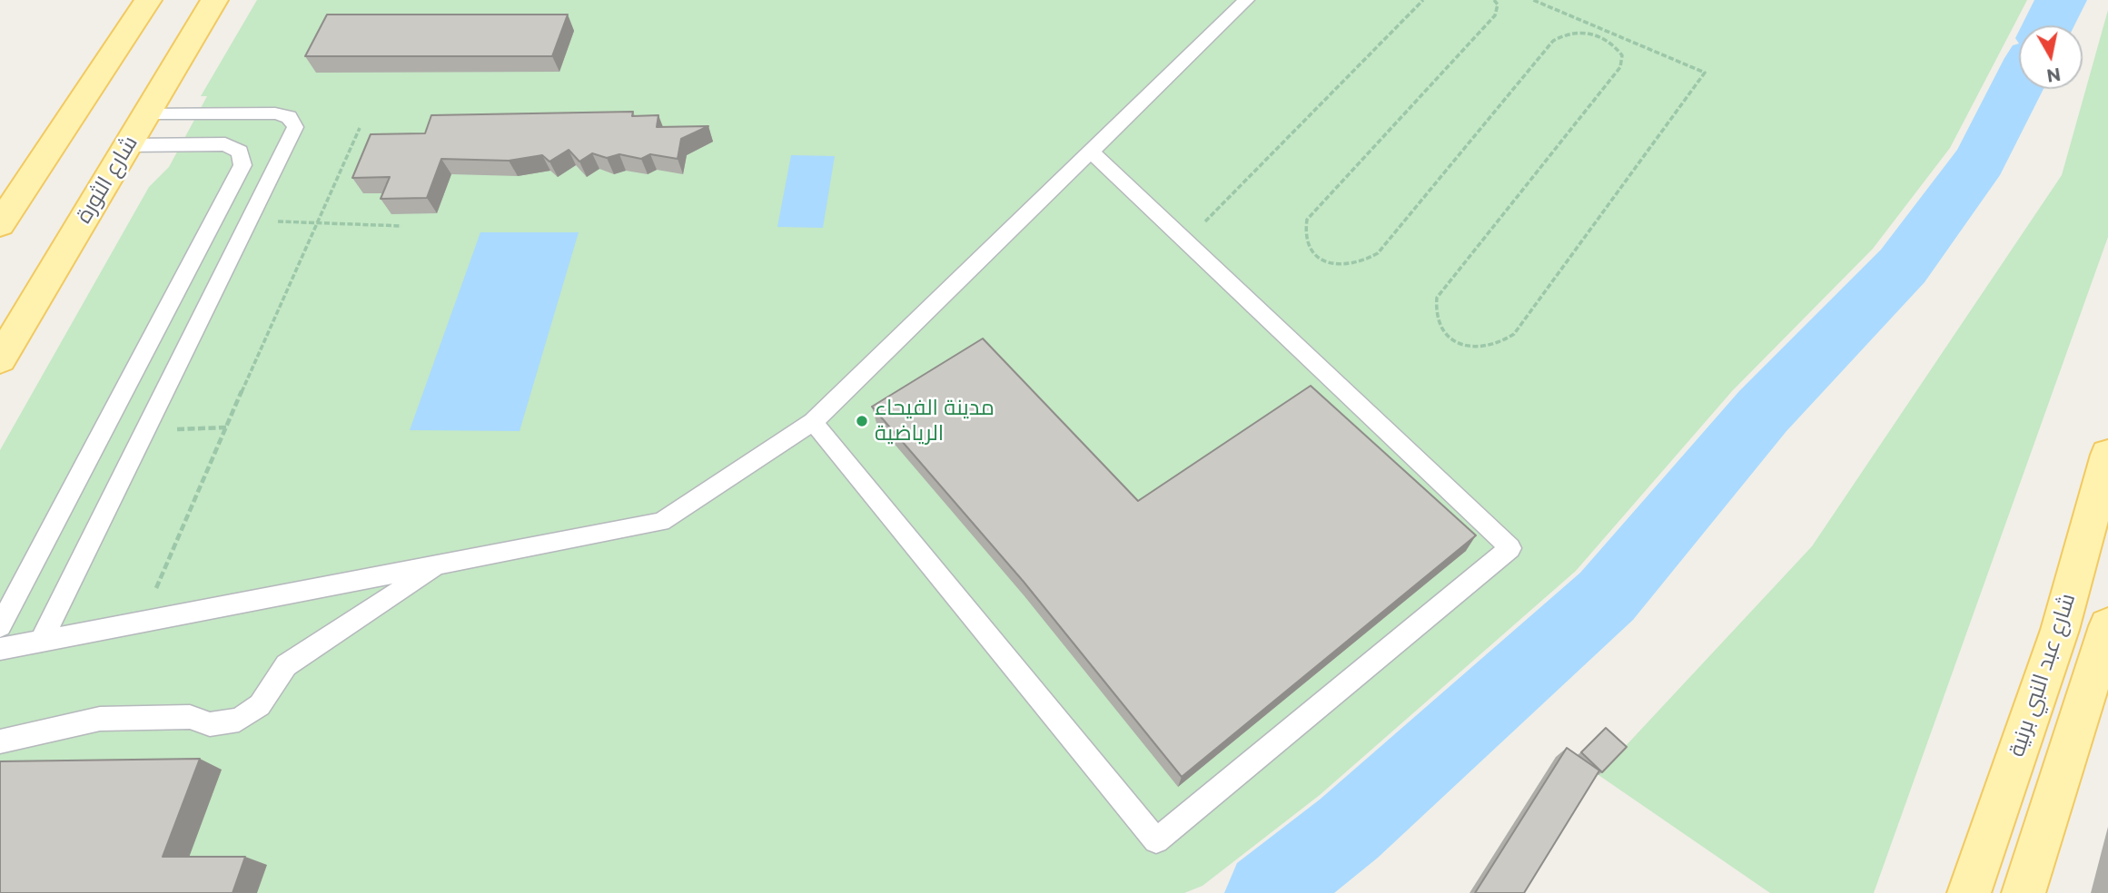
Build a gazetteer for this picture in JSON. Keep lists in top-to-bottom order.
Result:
{
  "streets": {
    "main road": ["شارع الثورة", "شارع عبد النبي برنية"]
  },
  "places": ["مدينة الفيحاء الرياضية"],
  "north": "bottom"
}
